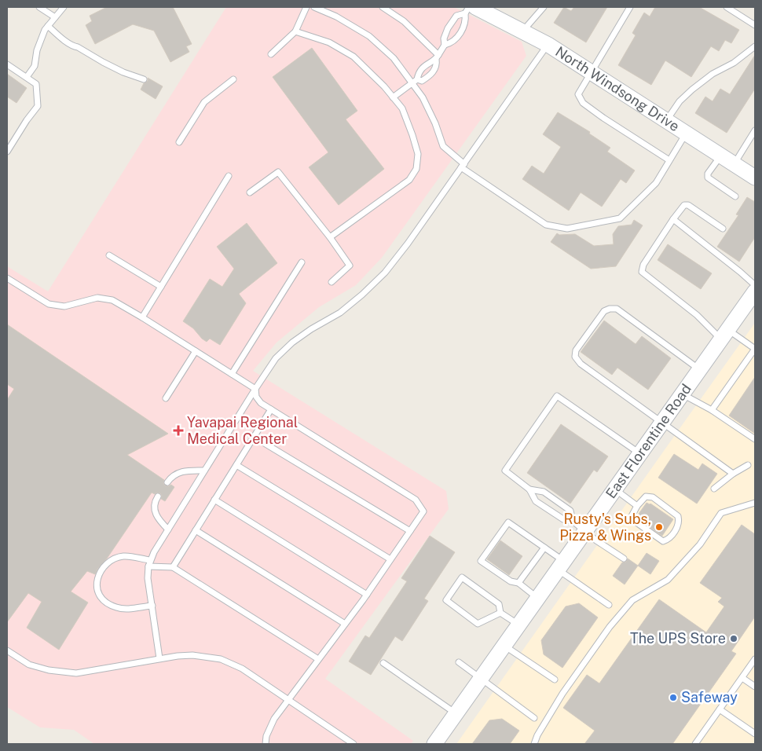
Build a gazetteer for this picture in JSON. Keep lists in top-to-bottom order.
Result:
{
  "streets": {
    "street": ["North Windsong Drive", "East Florentine Road"]
  },
  "places": {
    "health": ["Yavapai Regional Medical Center"],
    "other": ["Rusty's Subs, Pizza & Wings", "The UPS Store", "Safeway"]
  }
}
